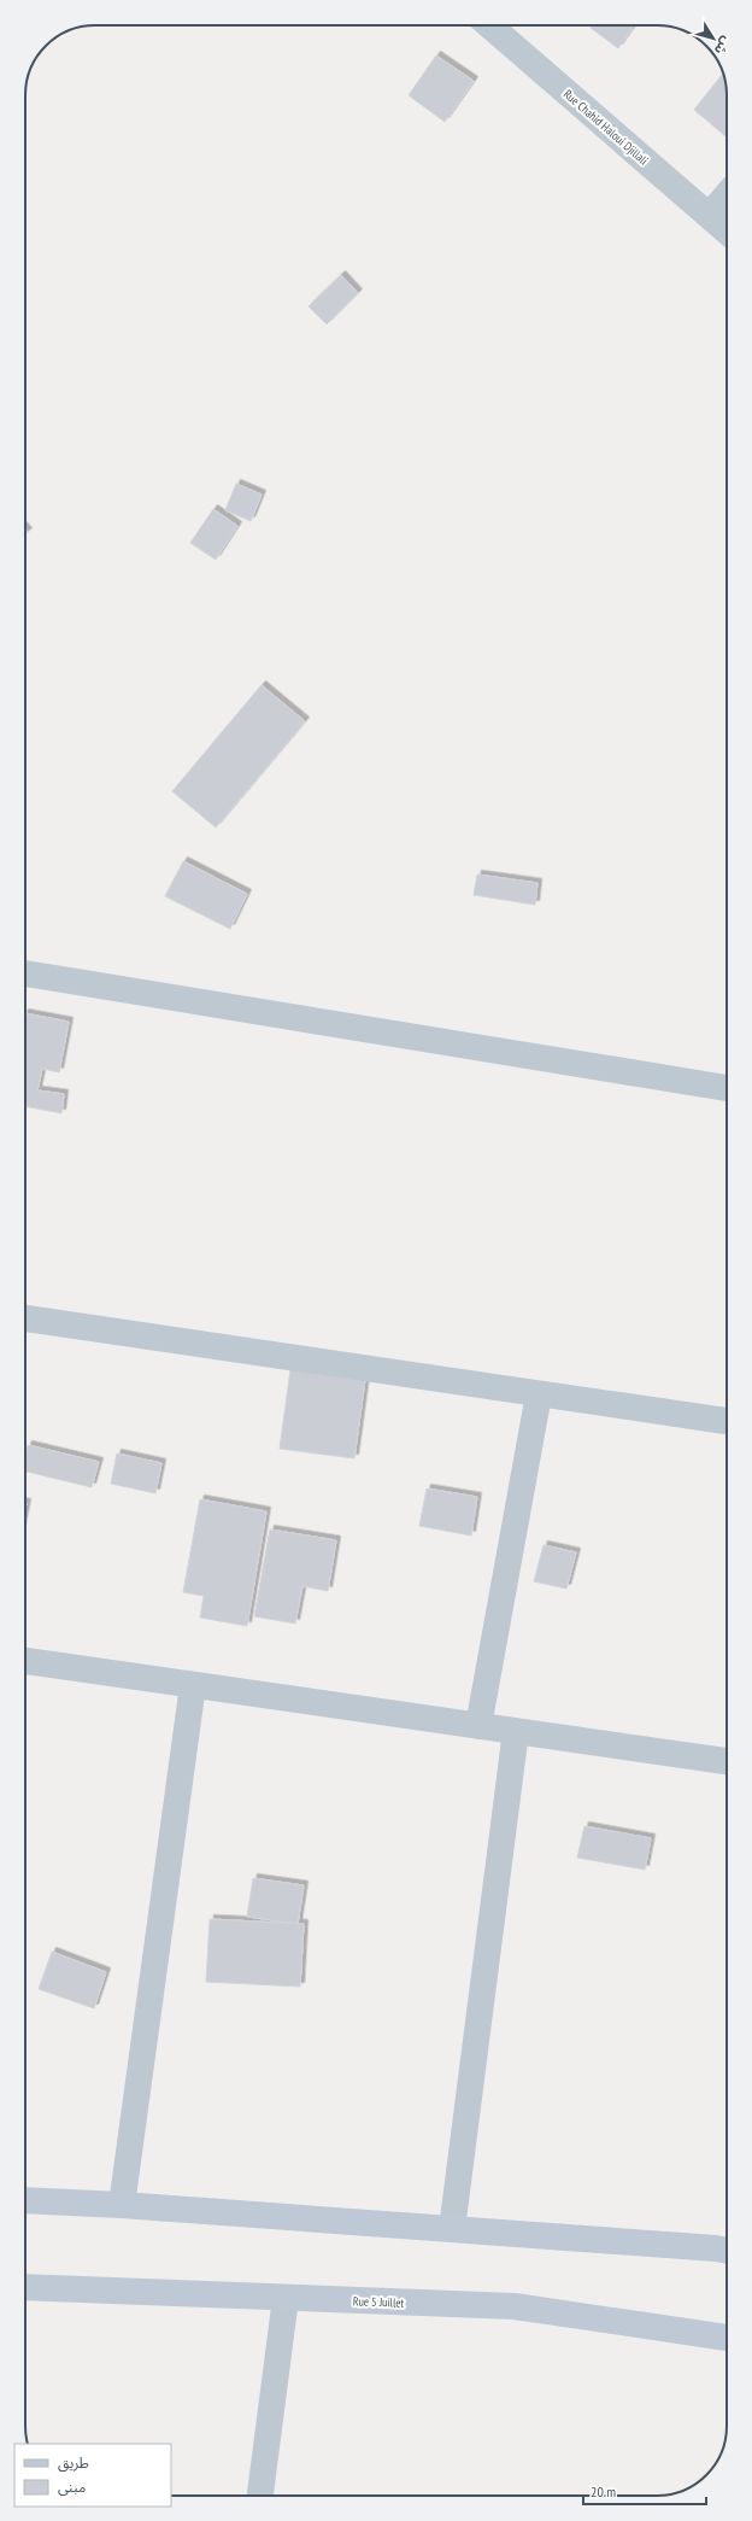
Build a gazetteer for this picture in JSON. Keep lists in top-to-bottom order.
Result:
{
  "streets": {
    "main road": ["Rue 5 Juillet"],
    "street": ["Rue Chahid Haloui Djillali"]
  },
  "legend": ["طريق", "مبنى"],
  "scale_bar": "20 m",
  "north": "bottom right"
}
